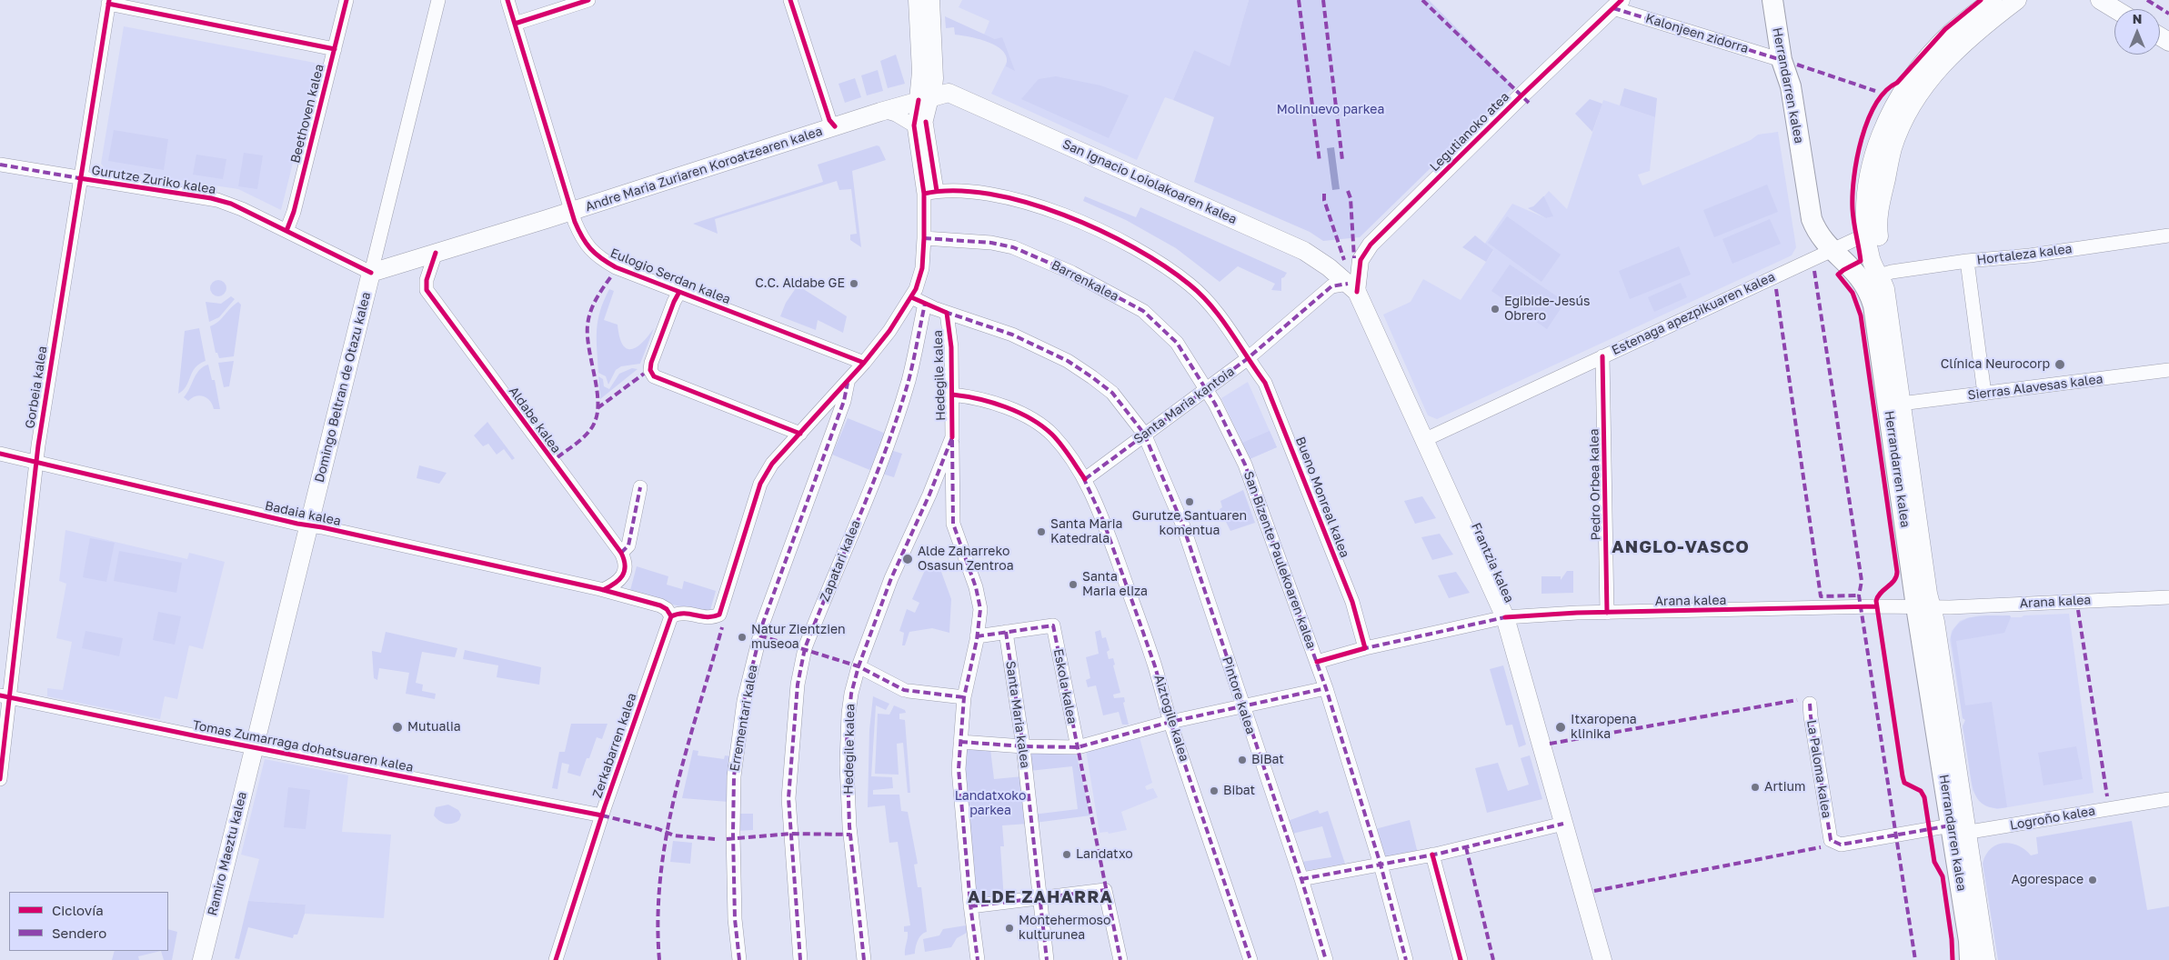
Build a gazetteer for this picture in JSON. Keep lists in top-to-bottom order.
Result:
{
  "streets": {
    "main road": [
      "Herrandarren kalea",
      "Andre Maria Zuriaren Koroatzearen kalea",
      "San Ignacio Loiolakoaren kalea",
      "Domingo Beltran de Otazu kalea",
      "Frantzia kalea",
      "Ramiro Maeztu kalea"
    ],
    "street": [
      "Kalonjeen zidorra",
      "Beethoven kalea",
      "Legutianoko atea",
      "Gurutze Zuriko kalea",
      "Hortaleza kalea",
      "Eulogio Serdan kalea",
      "Barrenkalea",
      "Estenaga apezpikuaren kalea",
      "Hedegile kalea",
      "Gorbeia kalea",
      "Sierras Alavesas kalea",
      "Santa Maria kantoia",
      "Aldabe kalea",
      "Pedro Orbea kalea",
      "Bueno Monreal kalea",
      "Badaia kalea",
      "San Bizente Paulekoaren kalea",
      "Zapatari kalea",
      "Arana kalea",
      "Eskola kalea",
      "Pintore kalea",
      "Santa Maria kalea",
      "Errementari kalea",
      "Aiztogile kalea",
      "Zerkabarren kalea",
      "Tomas Zumarraga dohatsuaren kalea",
      "La Paloma kalea",
      "Logroño kalea"
    ]
  },
  "crossings": [
    ["Kalonjeen zidorra", "Herrandarren kalea"],
    ["Kalonjeen zidorra", "Legutianoko atea"],
    ["Herrandarren kalea", "Hortaleza kalea"],
    ["Herrandarren kalea", "Estenaga apezpikuaren kalea"],
    ["Herrandarren kalea", "Sierras Alavesas kalea"],
    ["Herrandarren kalea", "Arana kalea"],
    ["Herrandarren kalea", "Logroño kalea"],
    ["Beethoven kalea", "Gurutze Zuriko kalea"],
    ["Legutianoko atea", "San Ignacio Loiolakoaren kalea"],
    ["Legutianoko atea", "Santa Maria kantoia"],
    ["Legutianoko atea", "Frantzia kalea"],
    ["Andre Maria Zuriaren Koroatzearen kalea", "Gurutze Zuriko kalea"],
    ["Andre Maria Zuriaren Koroatzearen kalea", "San Ignacio Loiolakoaren kalea"],
    ["Andre Maria Zuriaren Koroatzearen kalea", "Eulogio Serdan kalea"],
    ["Andre Maria Zuriaren Koroatzearen kalea", "Domingo Beltran de Otazu kalea"],
    ["Andre Maria Zuriaren Koroatzearen kalea", "Aldabe kalea"],
    ["Gurutze Zuriko kalea", "Gorbeia kalea"],
    ["Gurutze Zuriko kalea", "Domingo Beltran de Otazu kalea"],
    ["San Ignacio Loiolakoaren kalea", "Santa Maria kantoia"],
    ["San Ignacio Loiolakoaren kalea", "Frantzia kalea"],
    ["Barrenkalea", "Santa Maria kantoia"],
    ["Barrenkalea", "San Bizente Paulekoaren kalea"],
    ["Estenaga apezpikuaren kalea", "Pedro Orbea kalea"],
    ["Estenaga apezpikuaren kalea", "Frantzia kalea"],
    ["Hedegile kalea", "Pintore kalea"],
    ["Hedegile kalea", "Aiztogile kalea"],
    ["Gorbeia kalea", "Badaia kalea"],
    ["Gorbeia kalea", "Tomas Zumarraga dohatsuaren kalea"],
    ["Domingo Beltran de Otazu kalea", "Badaia kalea"],
    ["Domingo Beltran de Otazu kalea", "Tomas Zumarraga dohatsuaren kalea"],
    ["Domingo Beltran de Otazu kalea", "Ramiro Maeztu kalea"],
    ["Santa Maria kantoia", "Bueno Monreal kalea"],
    ["Santa Maria kantoia", "San Bizente Paulekoaren kalea"],
    ["Santa Maria kantoia", "Frantzia kalea"],
    ["Santa Maria kantoia", "Pintore kalea"],
    ["Santa Maria kantoia", "Aiztogile kalea"],
    ["Pedro Orbea kalea", "Arana kalea"],
    ["Bueno Monreal kalea", "Arana kalea"],
    ["Badaia kalea", "Zerkabarren kalea"],
    ["San Bizente Paulekoaren kalea", "Arana kalea"],
    ["Zapatari kalea", "Pintore kalea"],
    ["Frantzia kalea", "Arana kalea"],
    ["Eskola kalea", "Santa Maria kalea"],
    ["Zerkabarren kalea", "Tomas Zumarraga dohatsuaren kalea"],
    ["Tomas Zumarraga dohatsuaren kalea", "Ramiro Maeztu kalea"],
    ["La Paloma kalea", "Logroño kalea"]
  ],
  "districts": ["ANGLO-VASCO", "ALDE ZAHARRA"],
  "parks": ["Molinuevo parkea", "Landatxoko parkea"],
  "places": [
    "C.C. Aldabe GE",
    "Egibide-Jesús Obrero",
    "Clínica Neurocorp",
    "Gurutze Santuaren komentua",
    "Santa Maria Katedrala",
    "Alde Zaharreko Osasun Zentroa",
    "Santa Maria eliza",
    "Natur Zientzien museoa",
    "Mutualia",
    "Itxaropena klinika",
    "BiBat",
    "Artium",
    "Bibat",
    "Landatxo",
    "Agorespace",
    "Montehermoso kulturunea"
  ],
  "legend": ["Ciclovía", "Sendero"],
  "north": "top"
}
